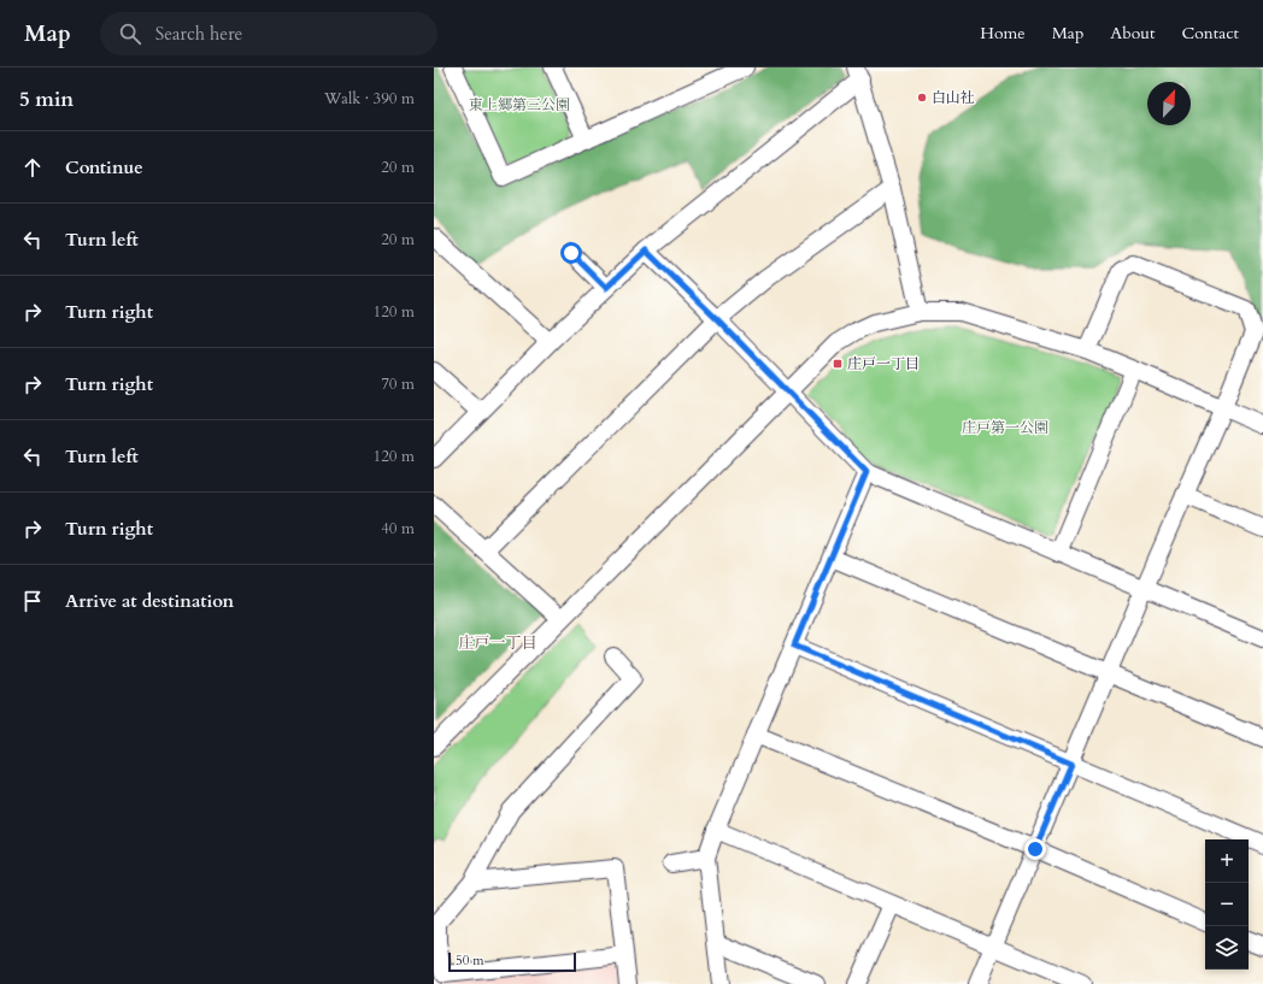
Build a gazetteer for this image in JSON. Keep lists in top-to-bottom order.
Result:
{
  "districts": ["庄戸一丁目"],
  "parks": ["東上郷第三公園", "庄戸第一公園"],
  "places": {
    "other": ["白山社"],
    "transit": ["庄戸一丁目"]
  },
  "scale_bar": "50 m",
  "north": "top right",
  "page": {
    "header": "Map",
    "search": "Search here",
    "nav": [
      "Home",
      "Map",
      "About",
      "Contact"
    ],
    "heading": ["5 min", "Walk · 390 m"],
    "list": [
      ["Continue", "20 m"],
      ["Turn left", "20 m"],
      ["Turn right", "120 m"],
      ["Turn right", "70 m"],
      ["Turn left", "120 m"],
      ["Turn right", "40 m"],
      "Arrive at destination"
    ],
    "map_buttons": ["+", "−"],
    "scale": "50 m"
  }
}
